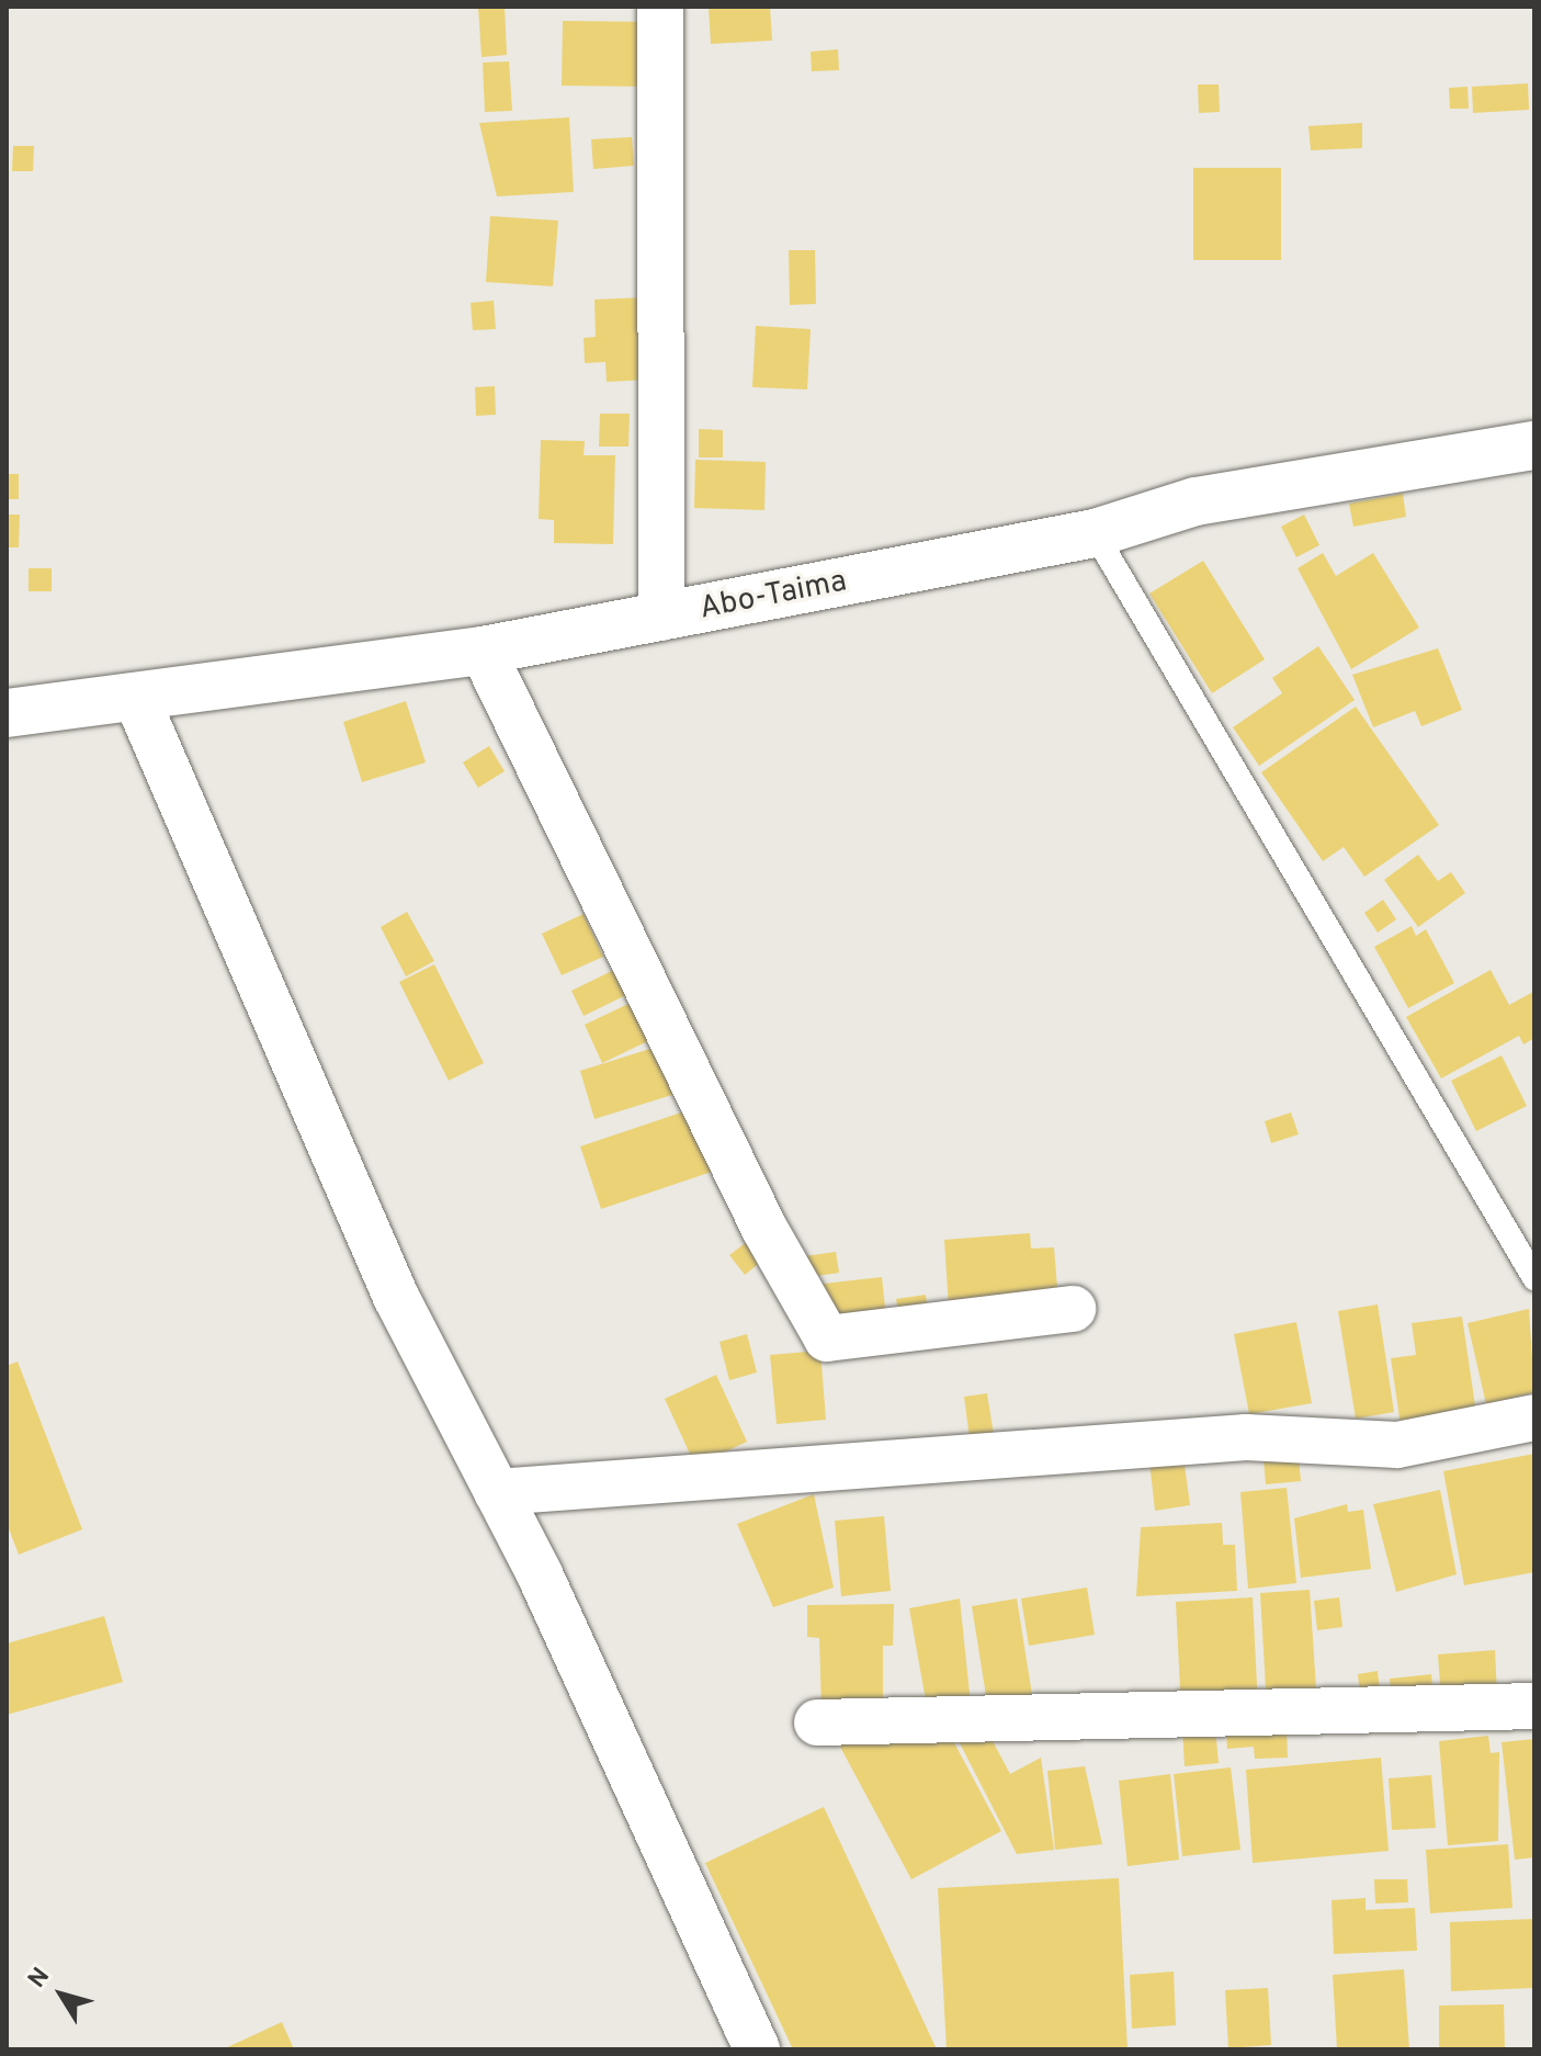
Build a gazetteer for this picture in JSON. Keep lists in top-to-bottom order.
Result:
{
  "streets": {
    "street": ["Abo-Taima"]
  },
  "north": "top left"
}
